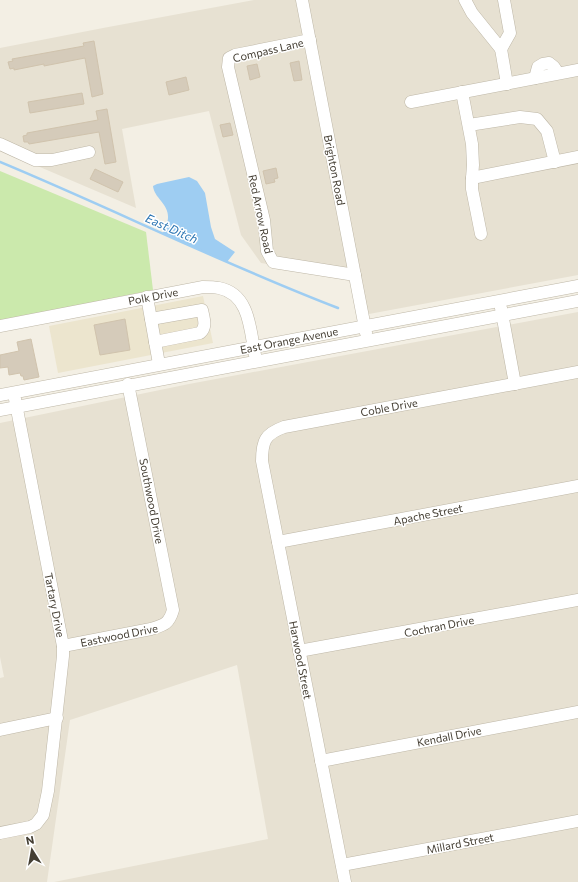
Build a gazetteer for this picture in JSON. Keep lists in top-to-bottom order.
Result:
{
  "streets": {
    "street": [
      "Compass Lane",
      "Brighton Road",
      "Red Arrow Road",
      "Polk Drive",
      "East Orange Avenue",
      "Coble Drive",
      "Southwood Drive",
      "Apache Street",
      "Tartary Drive",
      "Cochran Drive",
      "Eastwood Drive",
      "Harwood Street",
      "Kendall Drive",
      "Millard Street"
    ]
  },
  "crossings": [
    ["Compass Lane", "Brighton Road"],
    ["Compass Lane", "Red Arrow Road"],
    ["Brighton Road", "Red Arrow Road"],
    ["Brighton Road", "East Orange Avenue"],
    ["Polk Drive", "East Orange Avenue"],
    ["East Orange Avenue", "Southwood Drive"],
    ["East Orange Avenue", "Tartary Drive"],
    ["Coble Drive", "Harwood Street"],
    ["Southwood Drive", "Eastwood Drive"],
    ["Apache Street", "Harwood Street"],
    ["Tartary Drive", "Eastwood Drive"],
    ["Cochran Drive", "Harwood Street"],
    ["Harwood Street", "Kendall Drive"],
    ["Harwood Street", "Millard Street"]
  ],
  "water": ["East Ditch"],
  "north": "top"
}
